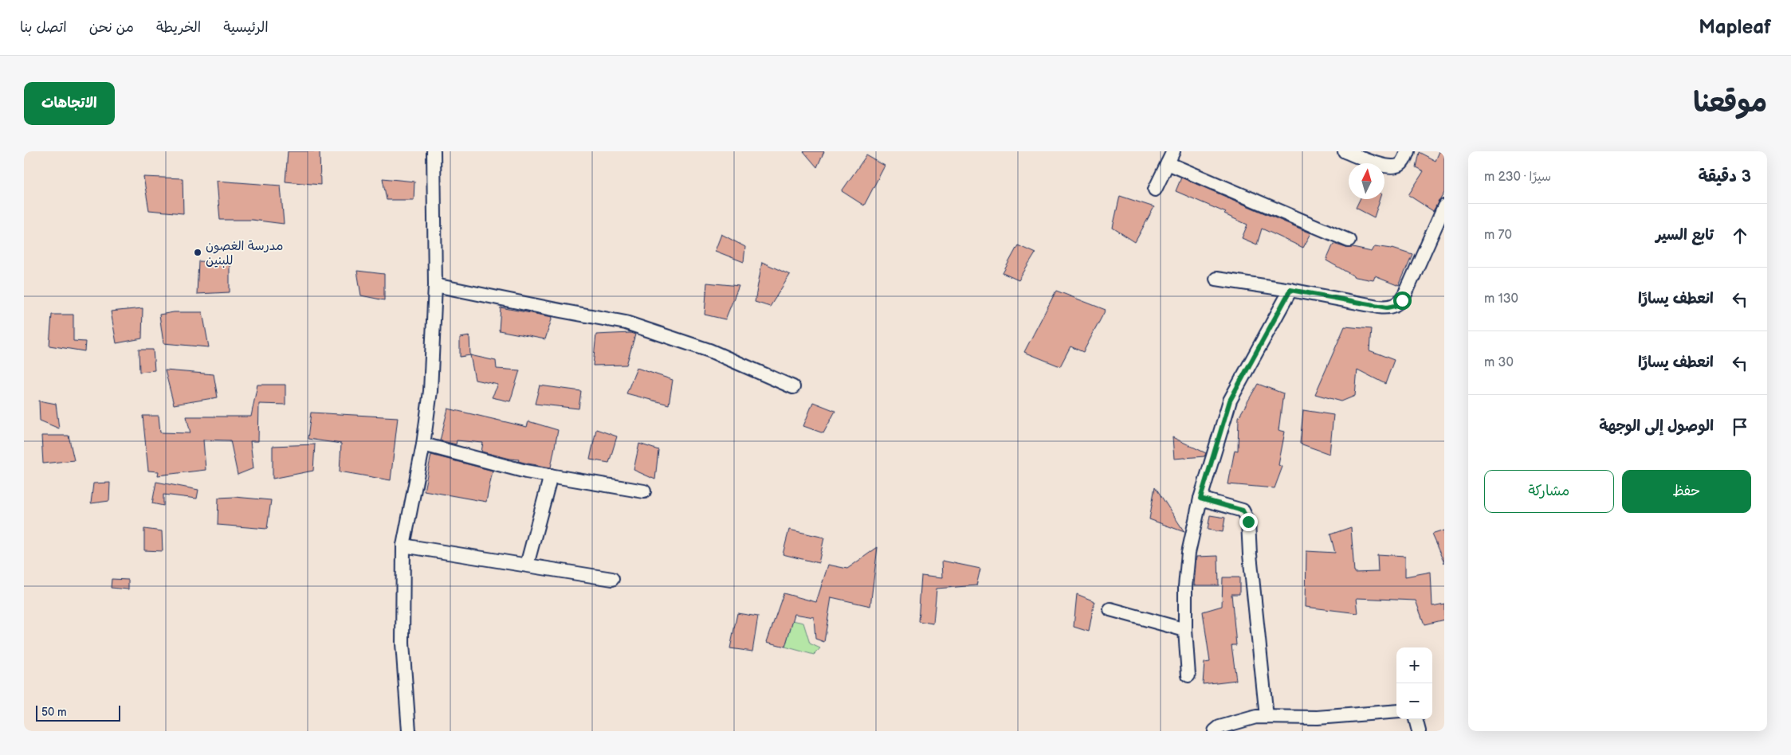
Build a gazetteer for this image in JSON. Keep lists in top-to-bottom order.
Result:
{
  "places": ["مدرسة الغصون للبنين"],
  "scale_bar": "50 m",
  "north": "top",
  "page": {
    "header": "Mapleaf",
    "nav": [
      "الرئيسية",
      "الخريطة",
      "من نحن",
      "اتصل بنا"
    ],
    "title": "موقعنا",
    "buttons": [
      "الاتجاهات",
      ["حفظ", "مشاركة"]
    ],
    "heading": ["3 دقيقة", "سيرًا · 230 m"],
    "list": [
      ["تابع السير", "70 m"],
      ["انعطف يسارًا", "130 m"],
      ["انعطف يسارًا", "30 m"],
      "الوصول إلى الوجهة"
    ],
    "map_buttons": ["+", "−"],
    "scale": "50 m"
  }
}
